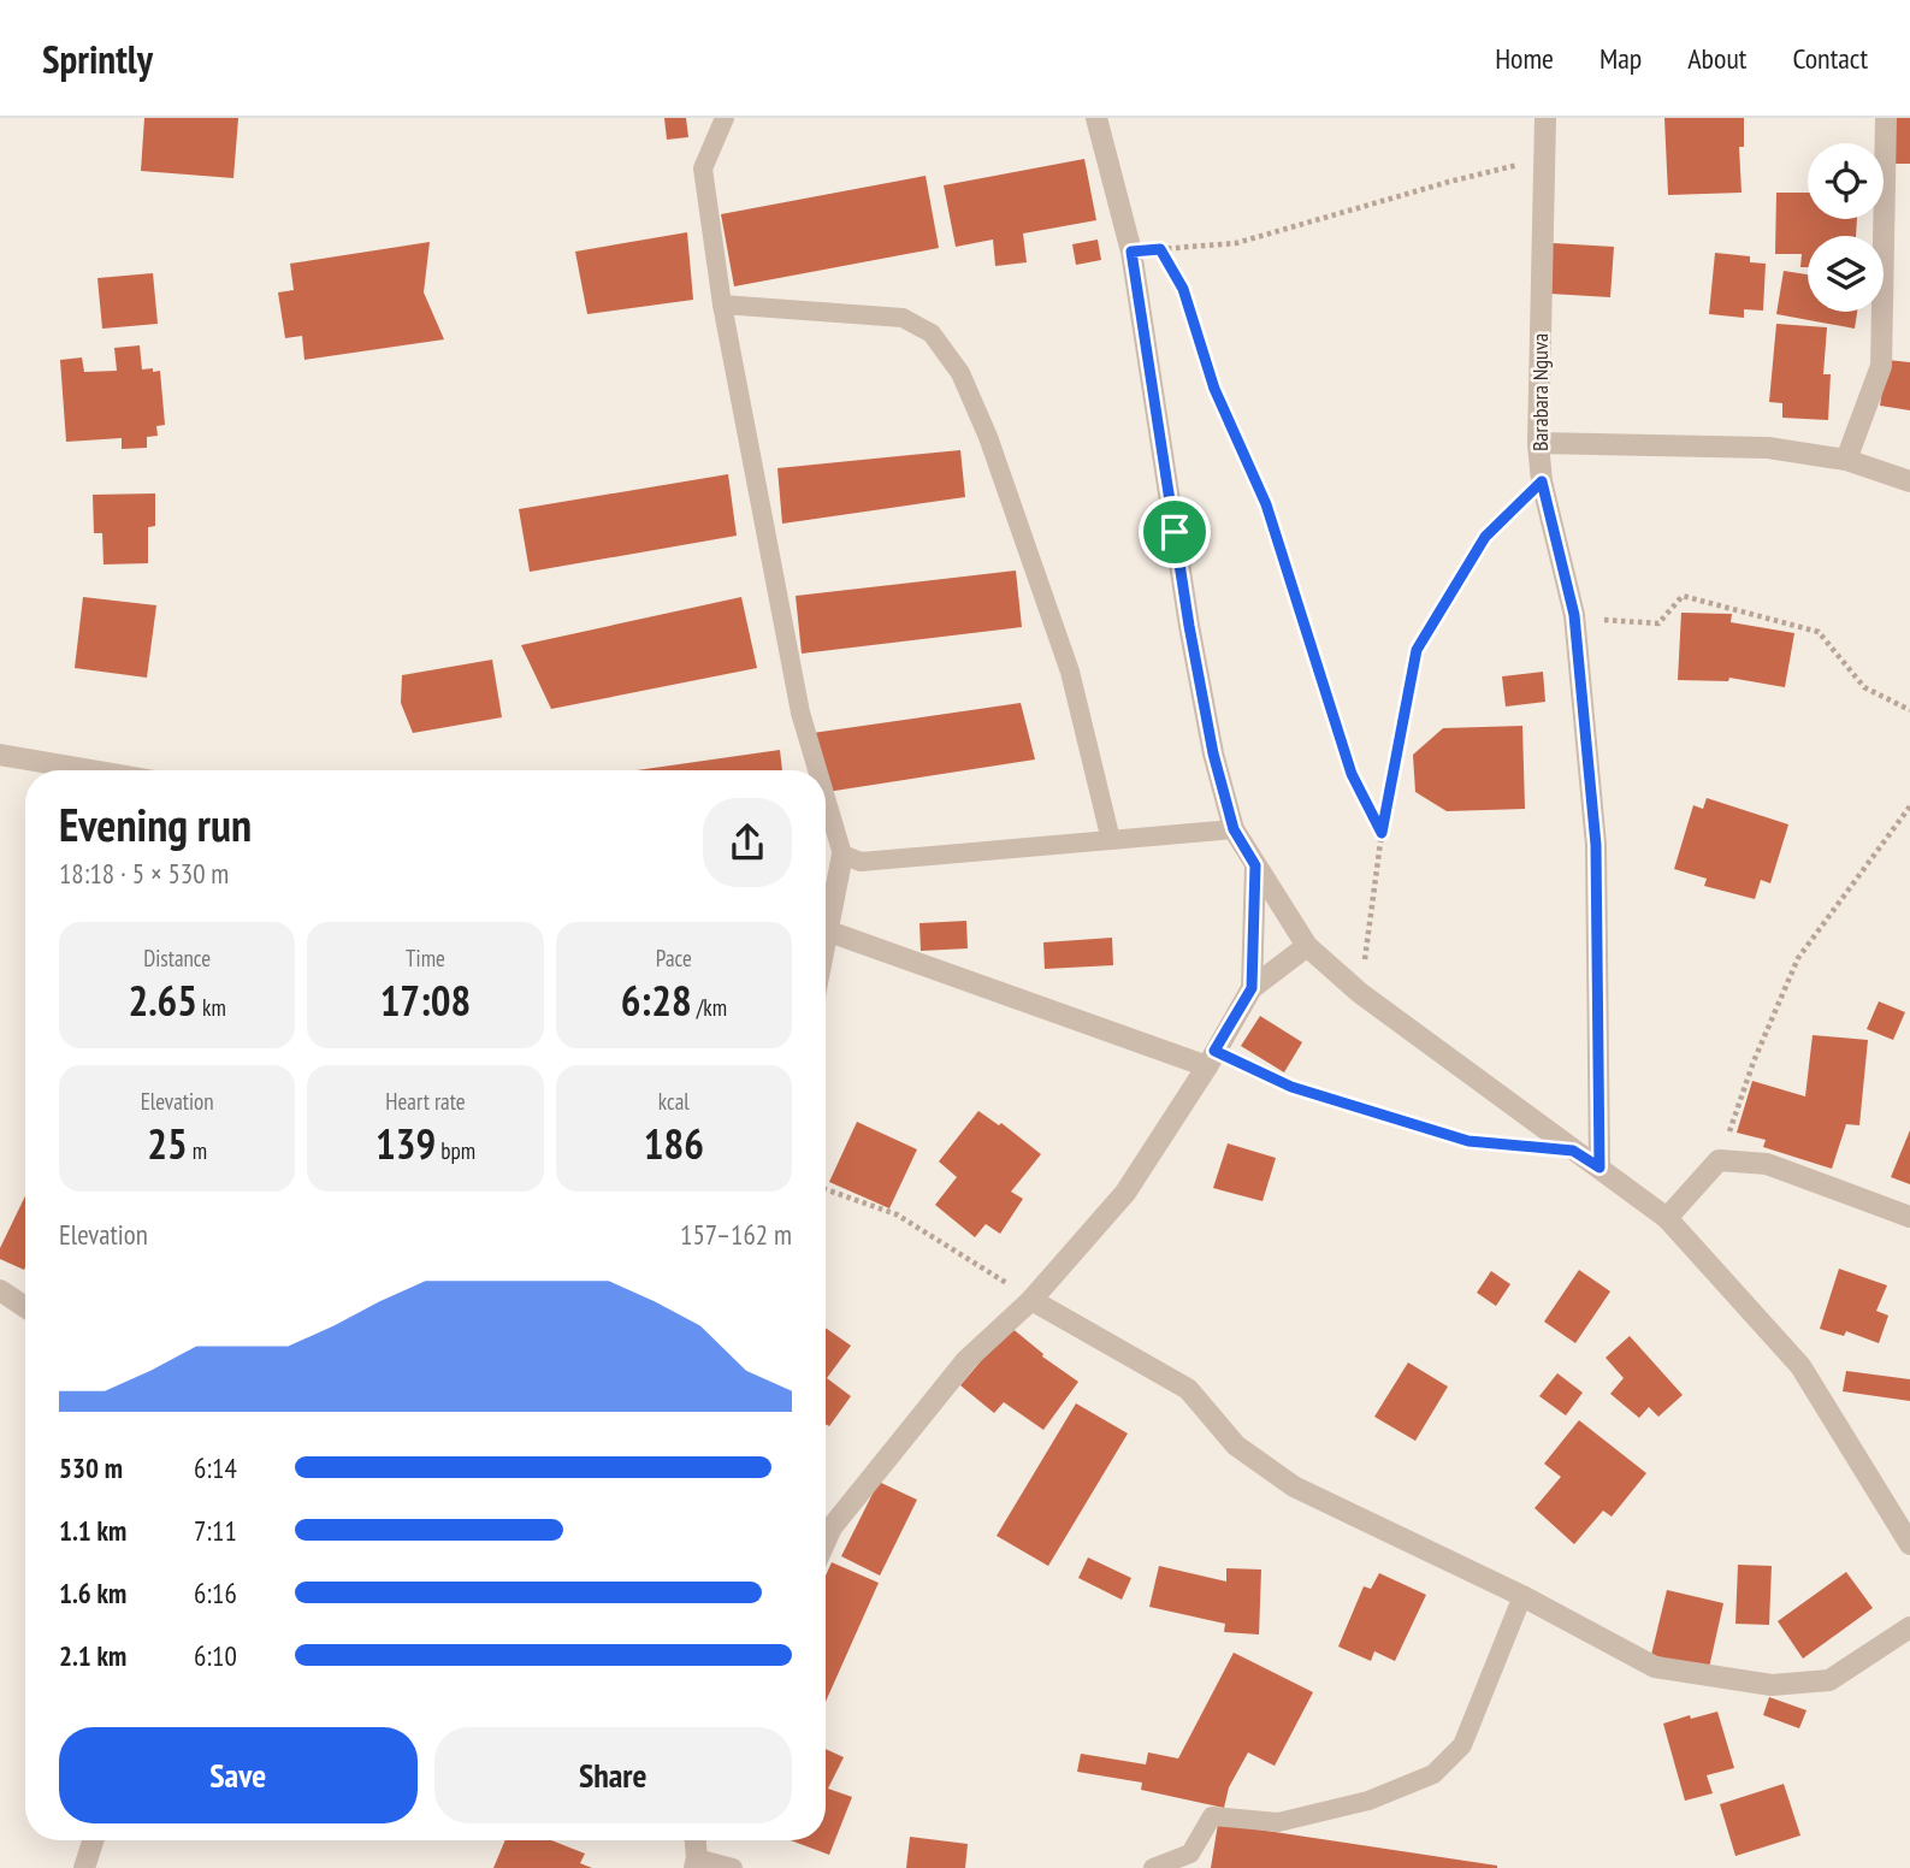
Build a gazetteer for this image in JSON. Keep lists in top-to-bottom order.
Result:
{
  "streets": {
    "street": ["Barabara Nguva"]
  },
  "page": {
    "header": "Sprintly",
    "nav": [
      "Home",
      "Map",
      "About",
      "Contact"
    ],
    "heading": ["Evening run", "18:18 · 5 × 530 m"],
    "stats": [
      ["Distance", "2.65 km"],
      ["Time", "17:08"],
      ["Pace", "6:28 /km"],
      ["Elevation", "25 m"],
      ["Heart rate", "139 bpm"],
      ["kcal", "186"]
    ],
    "chart": ["Elevation", "157–162 m"],
    "list": [
      {
        "name": "530 m",
        "note": "6:14"
      },
      {
        "name": "1.1 km",
        "note": "7:11"
      },
      {
        "name": "1.6 km",
        "note": "6:16"
      },
      {
        "name": "2.1 km",
        "note": "6:10"
      }
    ],
    "buttons": ["Save", "Share"]
  }
}
